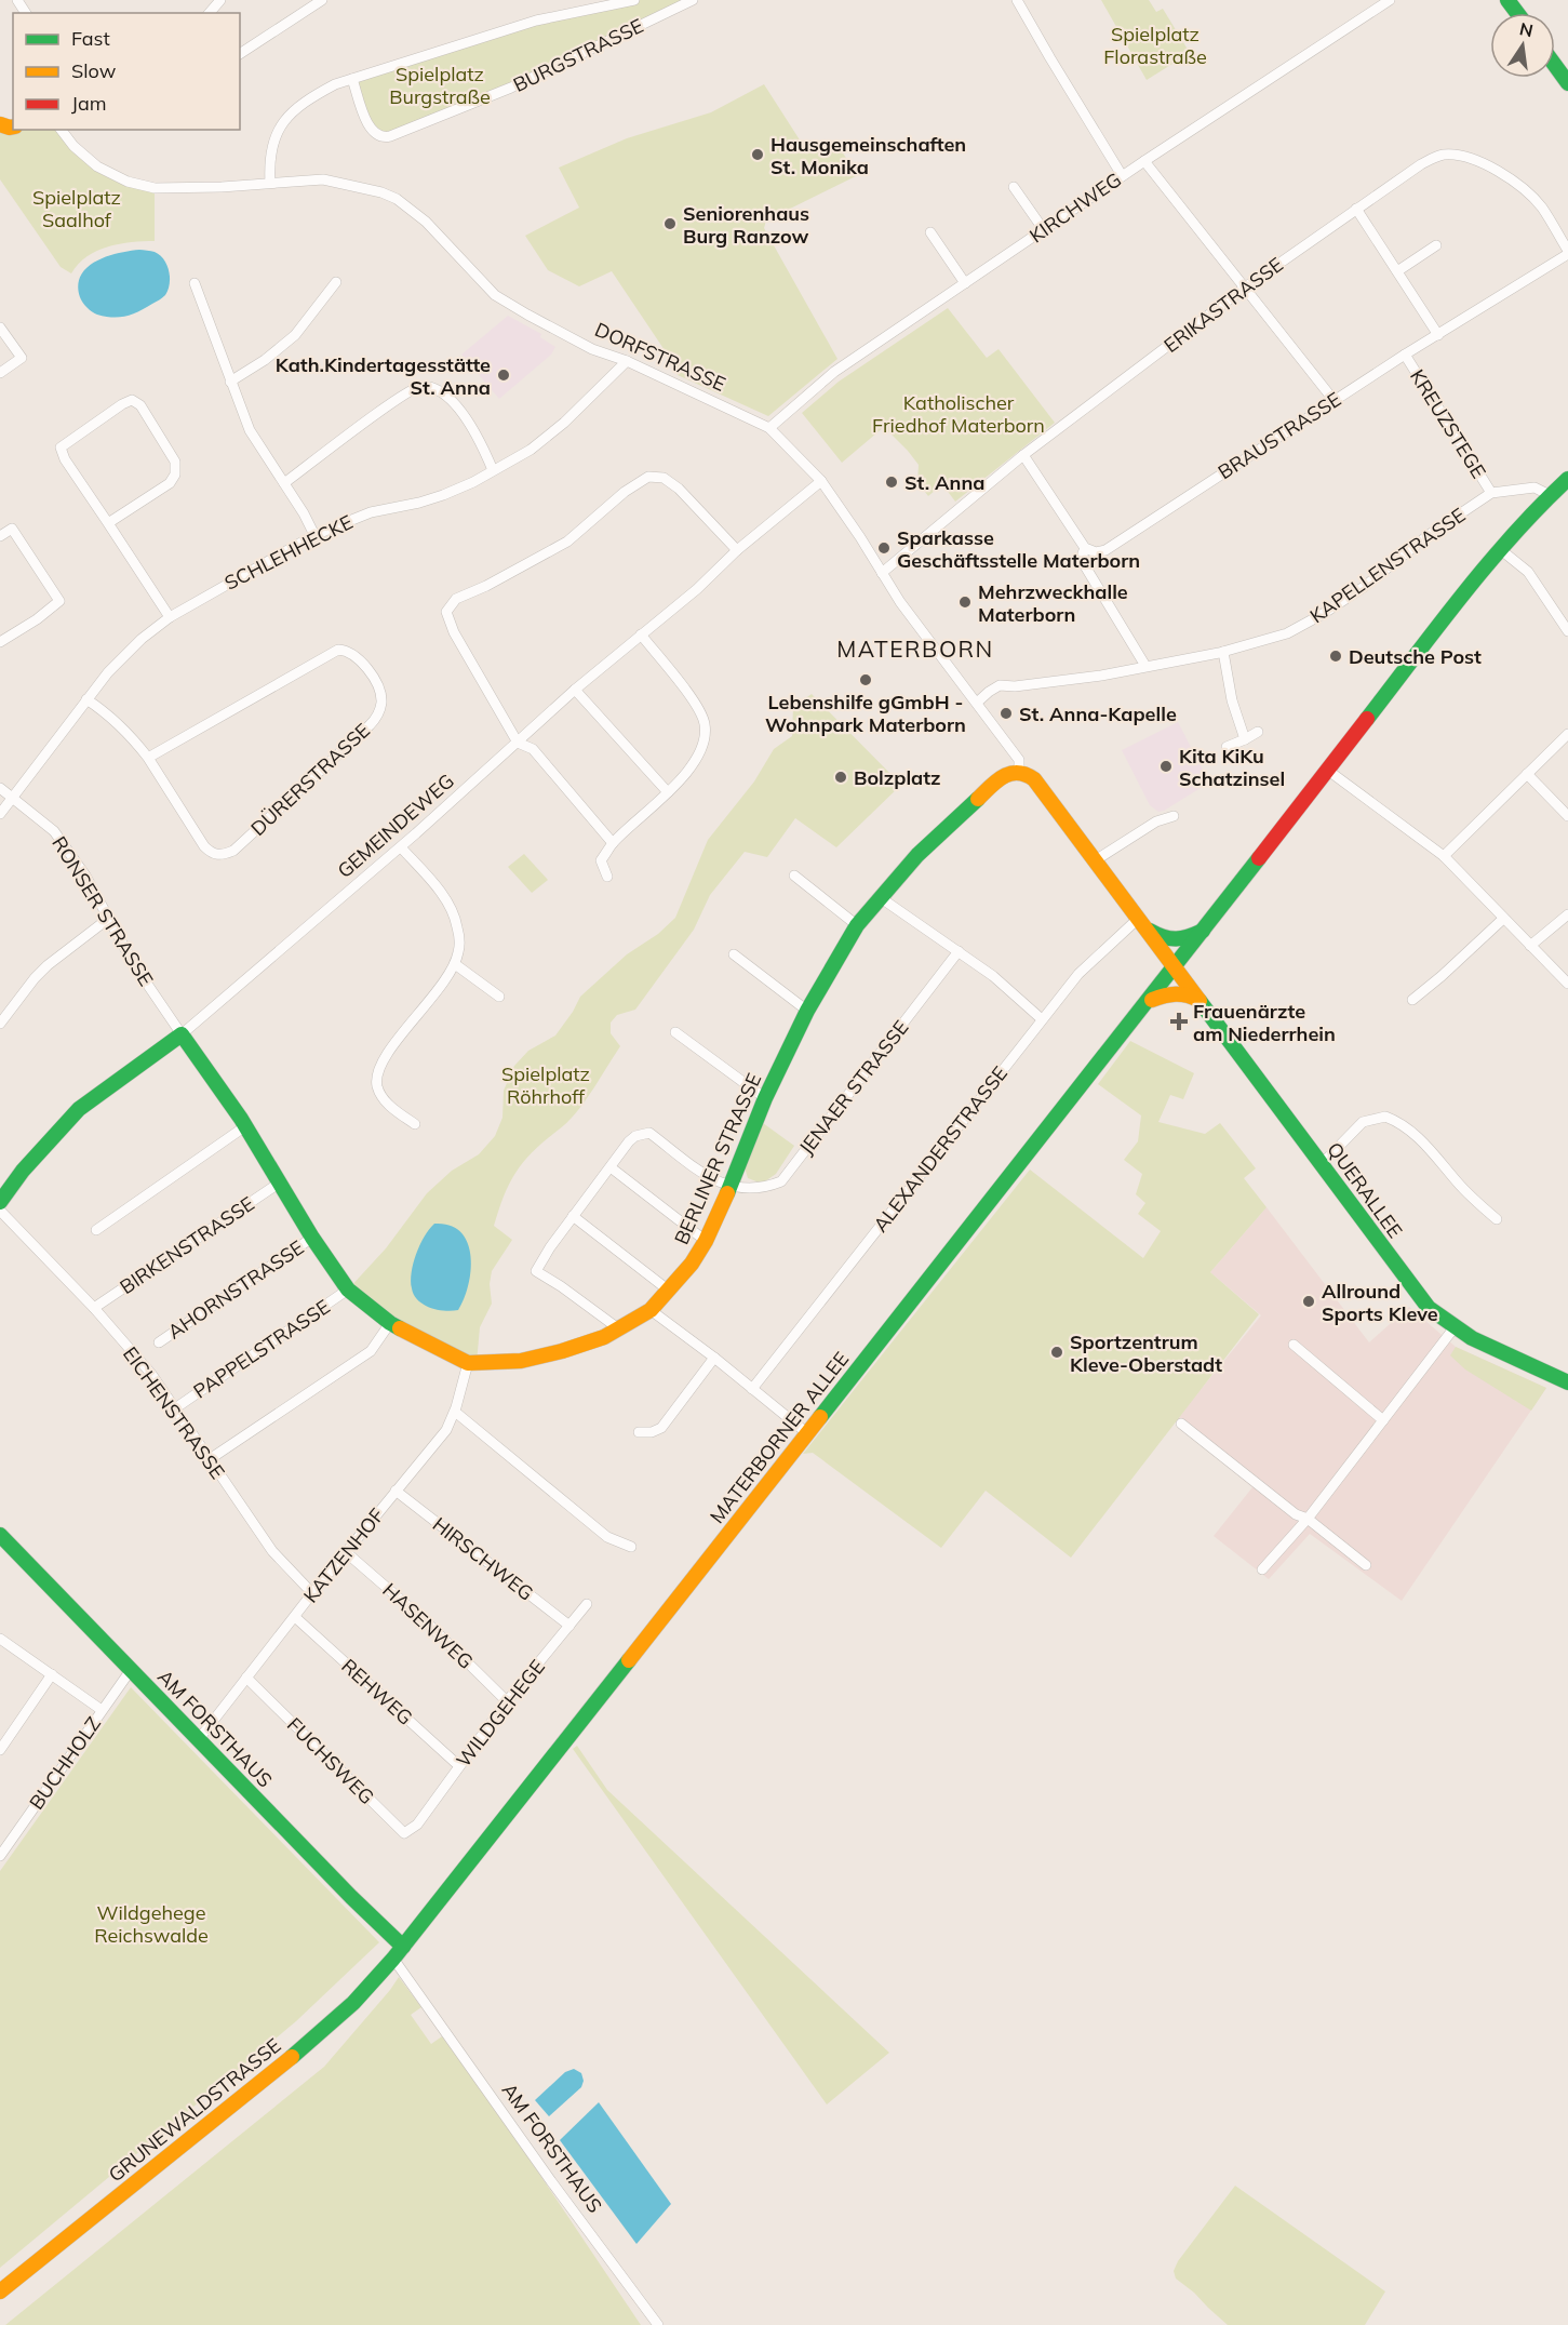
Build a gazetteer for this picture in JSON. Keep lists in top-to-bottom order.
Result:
{
  "streets": {
    "street": [
      "BURGSTRASSE",
      "KIRCHWEG",
      "ERIKASTRASSE",
      "DORFSTRASSE",
      "KREUZSTEGE",
      "BRAUSTRASSE",
      "SCHLEHHECKE",
      "KAPELLENSTRASSE",
      "DÜRERSTRASSE",
      "GEMEINDEWEG",
      "RONSER STRASSE",
      "JENAER STRASSE",
      "ALEXANDERSTRASSE",
      "BERLINER STRASSE",
      "QUERALLEE",
      "BIRKENSTRASSE",
      "AHORNSTRASSE",
      "PAPPELSTRASSE",
      "EICHENSTRASSE",
      "MATERBORNER ALLEE",
      "KATZENHOF",
      "HIRSCHWEG",
      "HASENWEG",
      "REHWEG",
      "WILDGEHEGE",
      "AM FORSTHAUS",
      "FUCHSWEG",
      "BUCHHOLZ",
      "GRUNEWALDSTRASSE"
    ]
  },
  "crossings": [
    ["BURGSTRASSE", "DORFSTRASSE"],
    ["KIRCHWEG", "DORFSTRASSE"],
    ["ERIKASTRASSE", "DORFSTRASSE"],
    ["ERIKASTRASSE", "BRAUSTRASSE"],
    ["DORFSTRASSE", "SCHLEHHECKE"],
    ["DORFSTRASSE", "KAPELLENSTRASSE"],
    ["DORFSTRASSE", "GEMEINDEWEG"],
    ["DORFSTRASSE", "ALEXANDERSTRASSE"],
    ["DORFSTRASSE", "BERLINER STRASSE"],
    ["DORFSTRASSE", "QUERALLEE"],
    ["DORFSTRASSE", "MATERBORNER ALLEE"],
    ["KREUZSTEGE", "BRAUSTRASSE"],
    ["KREUZSTEGE", "KAPELLENSTRASSE"],
    ["SCHLEHHECKE", "DÜRERSTRASSE"],
    ["SCHLEHHECKE", "RONSER STRASSE"],
    ["KAPELLENSTRASSE", "MATERBORNER ALLEE"],
    ["GEMEINDEWEG", "RONSER STRASSE"],
    ["GEMEINDEWEG", "BERLINER STRASSE"],
    ["RONSER STRASSE", "BERLINER STRASSE"],
    ["JENAER STRASSE", "BERLINER STRASSE"],
    ["BERLINER STRASSE", "BIRKENSTRASSE"],
    ["BERLINER STRASSE", "AHORNSTRASSE"],
    ["BERLINER STRASSE", "PAPPELSTRASSE"],
    ["BERLINER STRASSE", "KATZENHOF"],
    ["QUERALLEE", "MATERBORNER ALLEE"],
    ["BIRKENSTRASSE", "EICHENSTRASSE"],
    ["PAPPELSTRASSE", "EICHENSTRASSE"],
    ["EICHENSTRASSE", "KATZENHOF"],
    ["MATERBORNER ALLEE", "AM FORSTHAUS"],
    ["MATERBORNER ALLEE", "GRUNEWALDSTRASSE"],
    ["KATZENHOF", "HIRSCHWEG"],
    ["KATZENHOF", "HASENWEG"],
    ["KATZENHOF", "REHWEG"],
    ["KATZENHOF", "AM FORSTHAUS"],
    ["KATZENHOF", "FUCHSWEG"],
    ["HIRSCHWEG", "WILDGEHEGE"],
    ["HASENWEG", "WILDGEHEGE"],
    ["REHWEG", "WILDGEHEGE"],
    ["WILDGEHEGE", "FUCHSWEG"],
    ["AM FORSTHAUS", "BUCHHOLZ"],
    ["AM FORSTHAUS", "GRUNEWALDSTRASSE"]
  ],
  "districts": ["MATERBORN"],
  "parks": [
    "Spielplatz Florastraße",
    "Spielplatz Burgstraße",
    "Spielplatz Saalhof",
    "Katholischer Friedhof Materborn",
    "Spielplatz Röhrhoff",
    "Wildgehege Reichswalde"
  ],
  "places": {
    "other": [
      "Hausgemeinschaften St. Monika",
      "Seniorenhaus Burg Ranzow",
      "Kath.Kindertagesstätte St. Anna",
      "St. Anna",
      "Sparkasse Geschäftsstelle Materborn",
      "Mehrzweckhalle Materborn",
      "Deutsche Post",
      "Lebenshilfe gGmbH - Wohnpark Materborn",
      "St. Anna-Kapelle",
      "Kita KiKu Schatzinsel",
      "Bolzplatz",
      "Allround Sports Kleve",
      "Sportzentrum Kleve-Oberstadt"
    ],
    "health": ["Frauenärzte am Niederrhein"]
  },
  "legend": ["Fast", "Slow", "Jam"],
  "north": "top"
}
